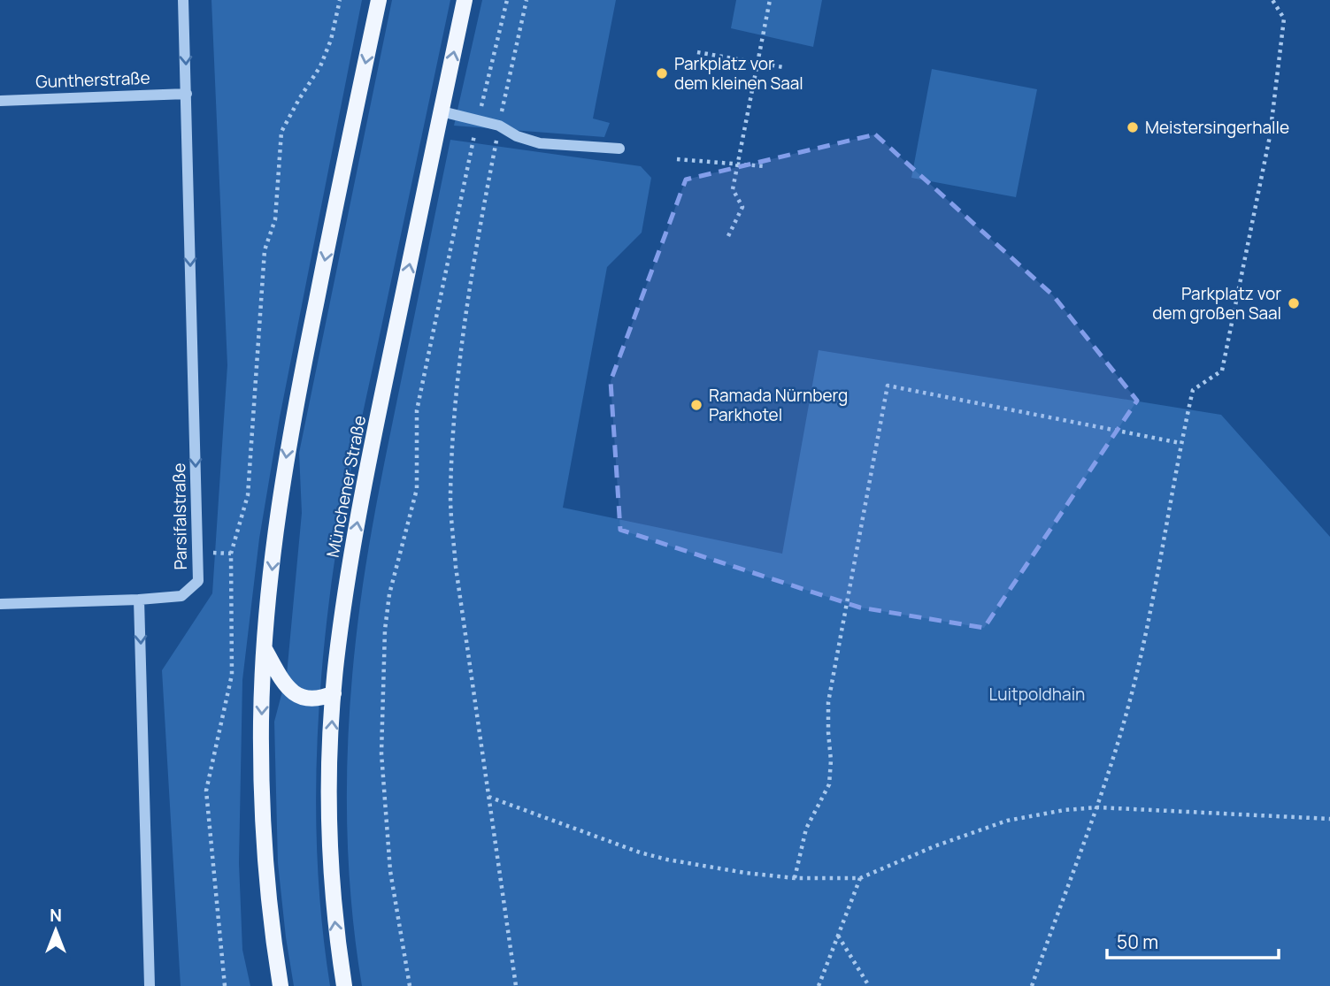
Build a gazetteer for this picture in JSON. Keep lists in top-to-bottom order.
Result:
{
  "streets": {
    "main road": ["Münchener Straße"],
    "street": ["Guntherstraße", "Parsifalstraße"]
  },
  "crossings": [
    ["Guntherstraße", "Parsifalstraße"]
  ],
  "one_way": ["Parsifalstraße"],
  "parks": ["Luitpoldhain"],
  "places": [
    "Parkplatz vor dem kleinen Saal",
    "Meistersingerhalle",
    "Parkplatz vor dem großen Saal",
    "Ramada Nürnberg Parkhotel"
  ],
  "scale_bar": "50 m",
  "north": "top"
}
